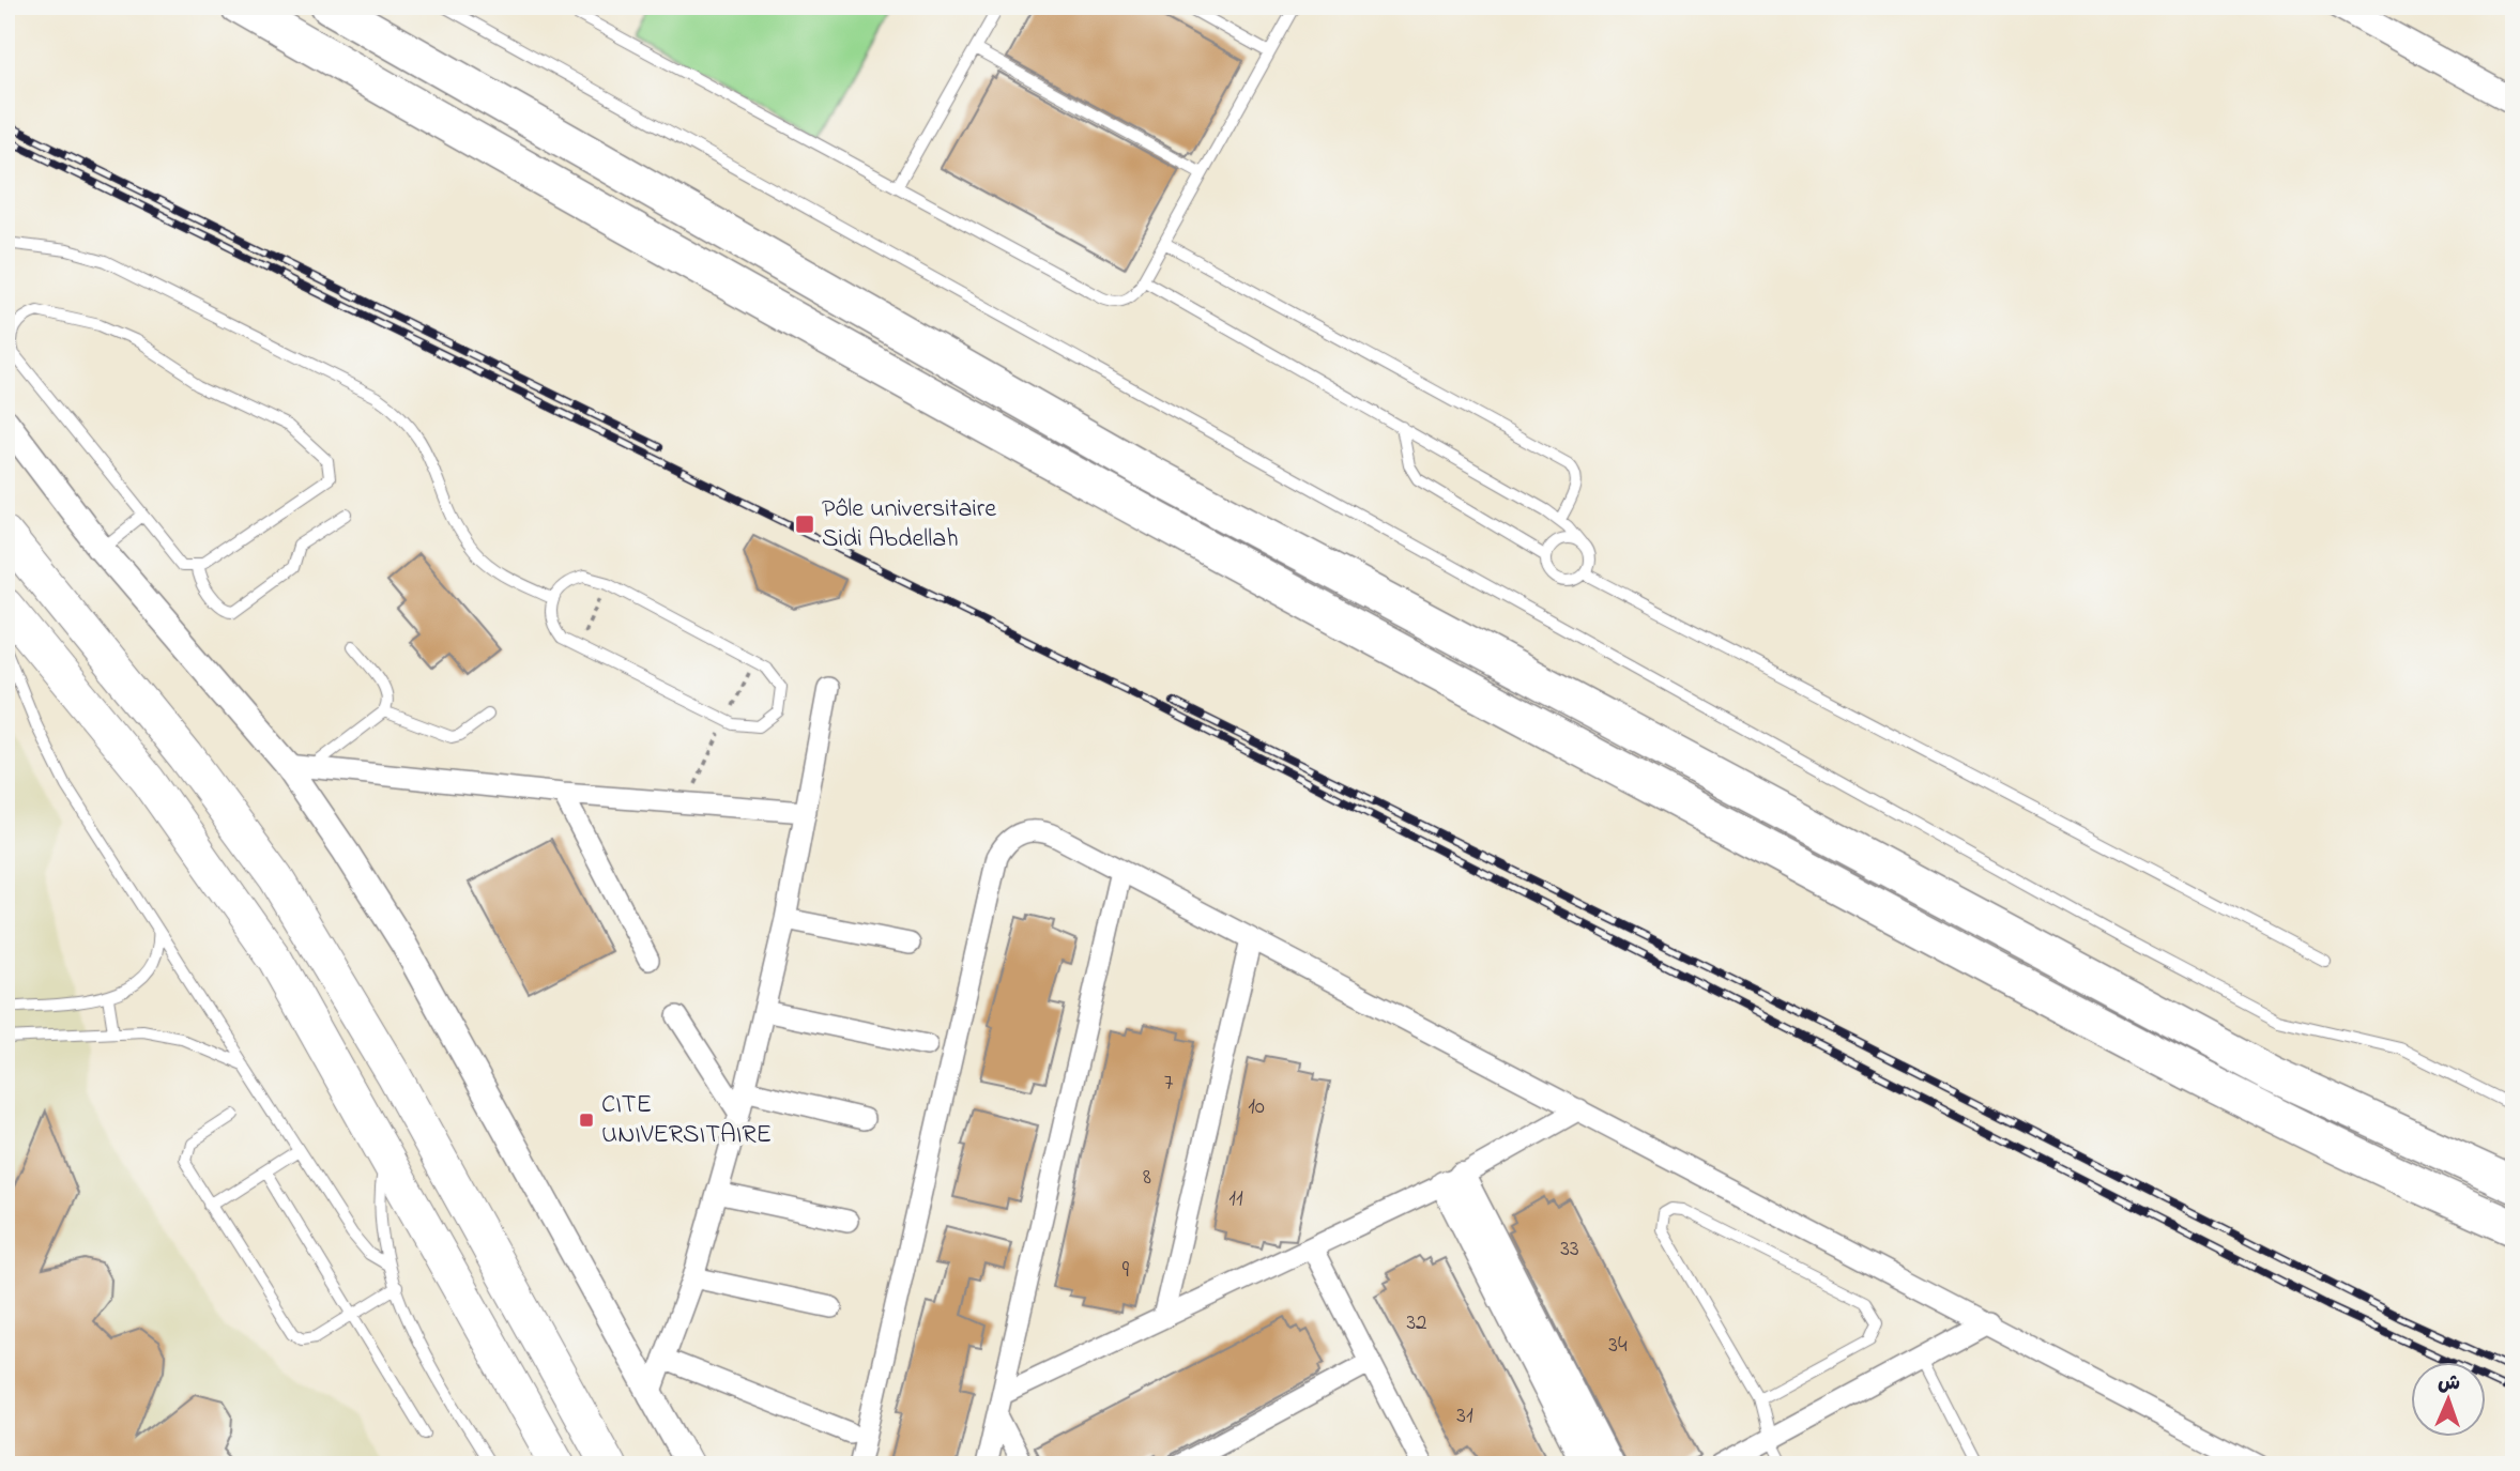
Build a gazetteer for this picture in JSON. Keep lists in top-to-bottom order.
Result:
{
  "places": {
    "transit": ["Pôle universitaire Sidi Abdellah", "CITE UNIVERSITAIRE"]
  },
  "house_numbers": [
    "7",
    "10",
    "8",
    "11",
    "33",
    "9",
    "32",
    "34",
    "31"
  ],
  "north": "top"
}
